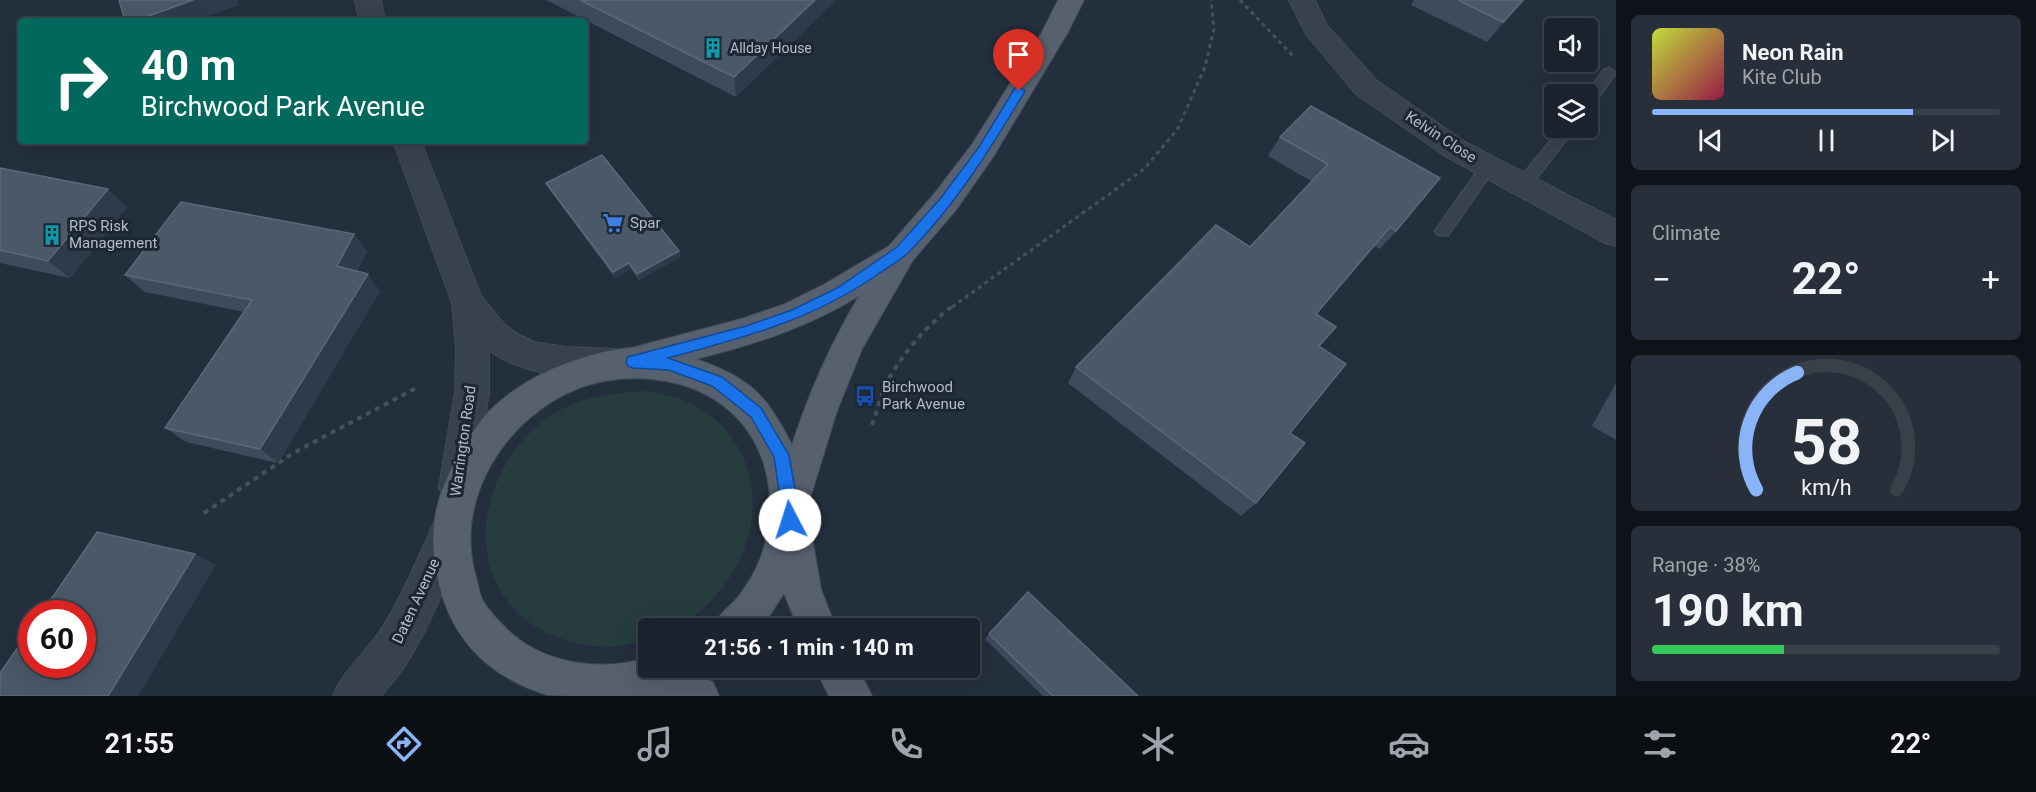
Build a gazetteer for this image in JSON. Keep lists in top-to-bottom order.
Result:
{
  "streets": {
    "street": ["Kelvin Close", "Warrington Road", "Daten Avenue"]
  },
  "crossings": [
    ["Warrington Road", "Daten Avenue"]
  ],
  "places": {
    "building": ["Allday House", "RPS Risk Management"],
    "supermarket": ["Spar"],
    "bus stop": ["Birchwood Park Avenue"]
  },
  "page": {
    "turn": ["40 m", "Birchwood Park Avenue"],
    "song": ["Neon Rain", "Kite Club"],
    "tile": [
      "Climate",
      ["Range · 38%", "190 km"]
    ],
    "heat": ["−", "22°", "+"],
    "limit": "60",
    "trip": "21:56 · 1 min · 140 m",
    "tabs": ["21:55", "22°"],
    "gauge": ["58", "km/h"]
  }
}
